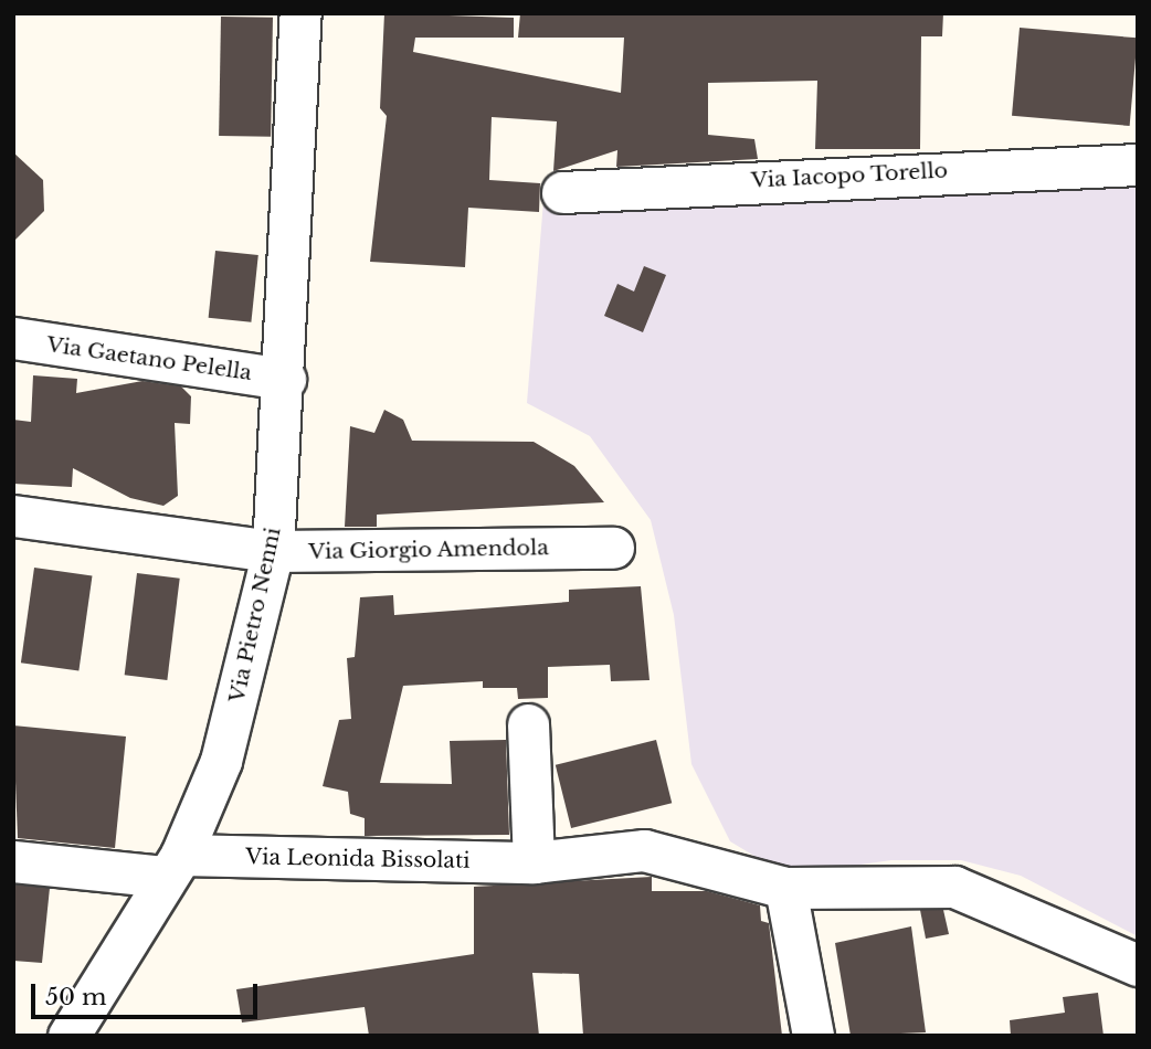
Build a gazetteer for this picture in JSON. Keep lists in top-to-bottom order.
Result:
{
  "streets": {
    "street": [
      "Via Iacopo Torello",
      "Via Gaetano Pelella",
      "Via Giorgio Amendola",
      "Via Pietro Nenni",
      "Via Leonida Bissolati"
    ]
  },
  "crossings": [
    ["Via Gaetano Pelella", "Via Pietro Nenni"],
    ["Via Giorgio Amendola", "Via Pietro Nenni"],
    ["Via Pietro Nenni", "Via Leonida Bissolati"]
  ],
  "scale_bar": "50 m"
}
